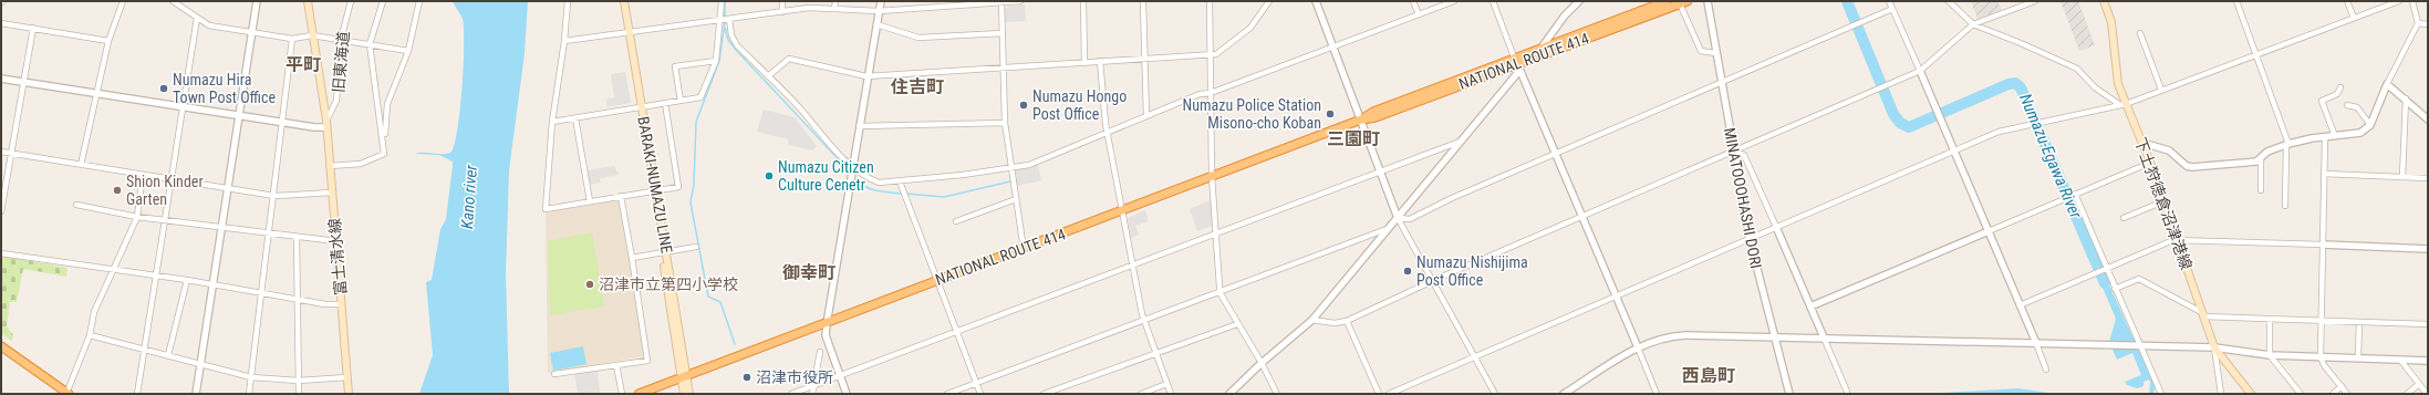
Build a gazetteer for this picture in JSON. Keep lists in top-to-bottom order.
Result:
{
  "streets": {
    "highway": ["NATIONAL ROUTE 414"],
    "main road": ["BARAKI-NUMAZU LINE", "下土狩徳倉沼津港線", "富士清水線"],
    "street": ["旧東海道", "MINATOOOHASHI DORI"]
  },
  "crossings": [
    ["NATIONAL ROUTE 414", "BARAKI-NUMAZU LINE"],
    ["旧東海道", "富士清水線"]
  ],
  "districts": [
    "平町",
    "住吉町",
    "三園町",
    "御幸町",
    "西島町"
  ],
  "water": ["Numazu-Egawa River", "Kano river"],
  "places": [
    "Numazu Hira Town Post Office",
    "Numazu Hongo Post Office",
    "Numazu Police Station Misono-cho Koban",
    "Numazu Citizen Culture Cenetr",
    "Shion Kinder Garten",
    "Numazu Nishijima Post Office",
    "沼津市立第四小学校",
    "沼津市役所"
  ]
}
